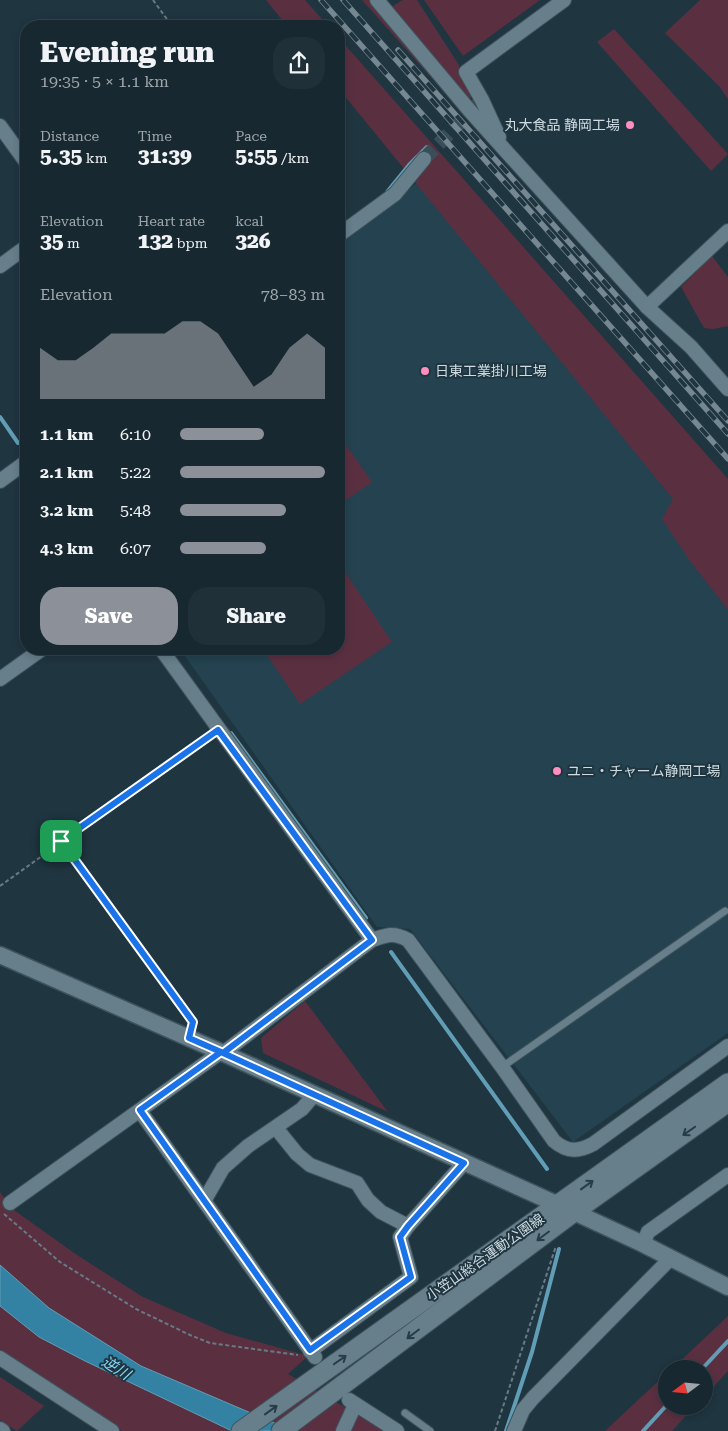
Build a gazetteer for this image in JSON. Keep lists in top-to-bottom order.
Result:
{
  "streets": {
    "main road": ["小笠山総合運動公園線"]
  },
  "water": ["逆川"],
  "places": ["丸大食品 静岡工場", "日東工業掛川工場", "ユニ・チャーム静岡工場"],
  "north": "left",
  "page": {
    "heading": ["Evening run", "19:35 · 5 × 1.1 km"],
    "stats": [
      ["Distance", "5.35 km"],
      ["Time", "31:39"],
      ["Pace", "5:55 /km"],
      ["Elevation", "35 m"],
      ["Heart rate", "132 bpm"],
      ["kcal", "326"]
    ],
    "chart": ["Elevation", "78–83 m"],
    "list": [
      {
        "name": "1.1 km",
        "note": "6:10"
      },
      {
        "name": "2.1 km",
        "note": "5:22"
      },
      {
        "name": "3.2 km",
        "note": "5:48"
      },
      {
        "name": "4.3 km",
        "note": "6:07"
      }
    ],
    "buttons": ["Save", "Share"]
  }
}
